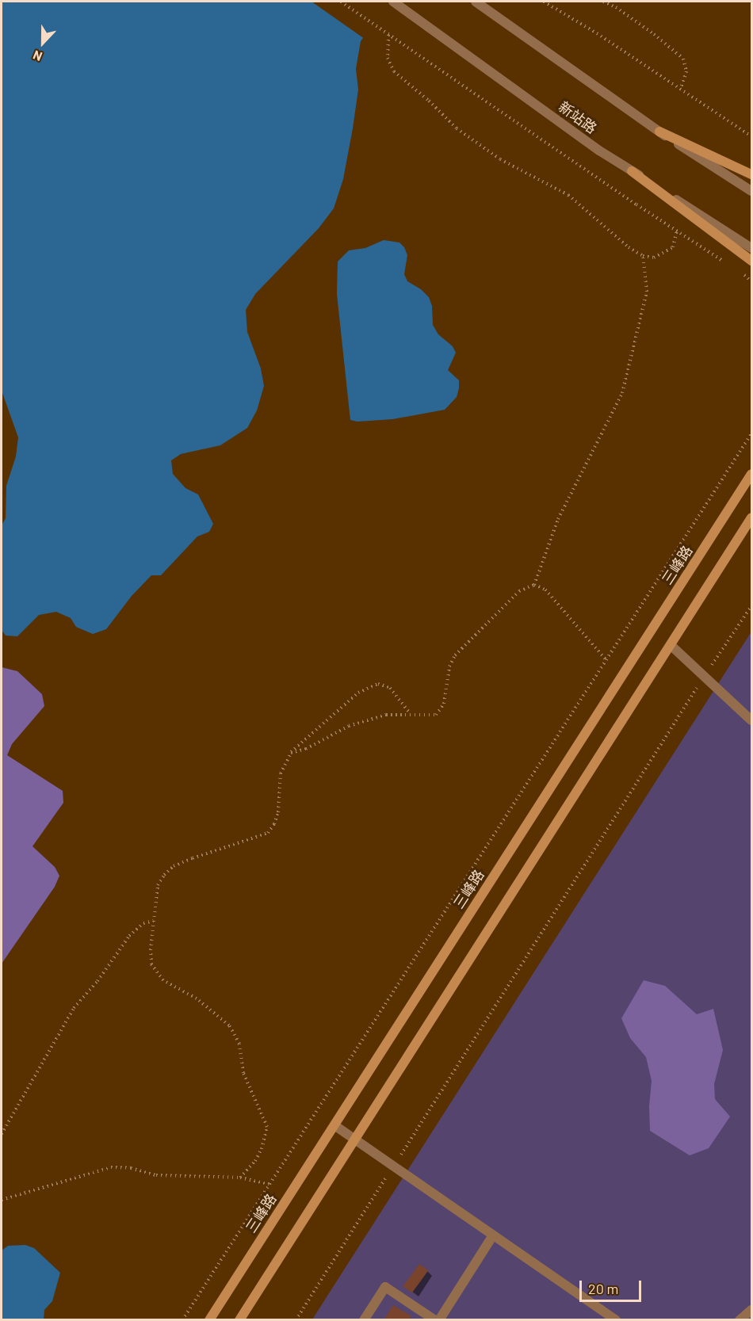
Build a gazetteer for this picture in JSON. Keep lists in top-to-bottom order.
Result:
{
  "streets": {
    "main road": ["三峰路"],
    "street": ["新站路"]
  },
  "scale_bar": "20 m",
  "north": "bottom"
}
